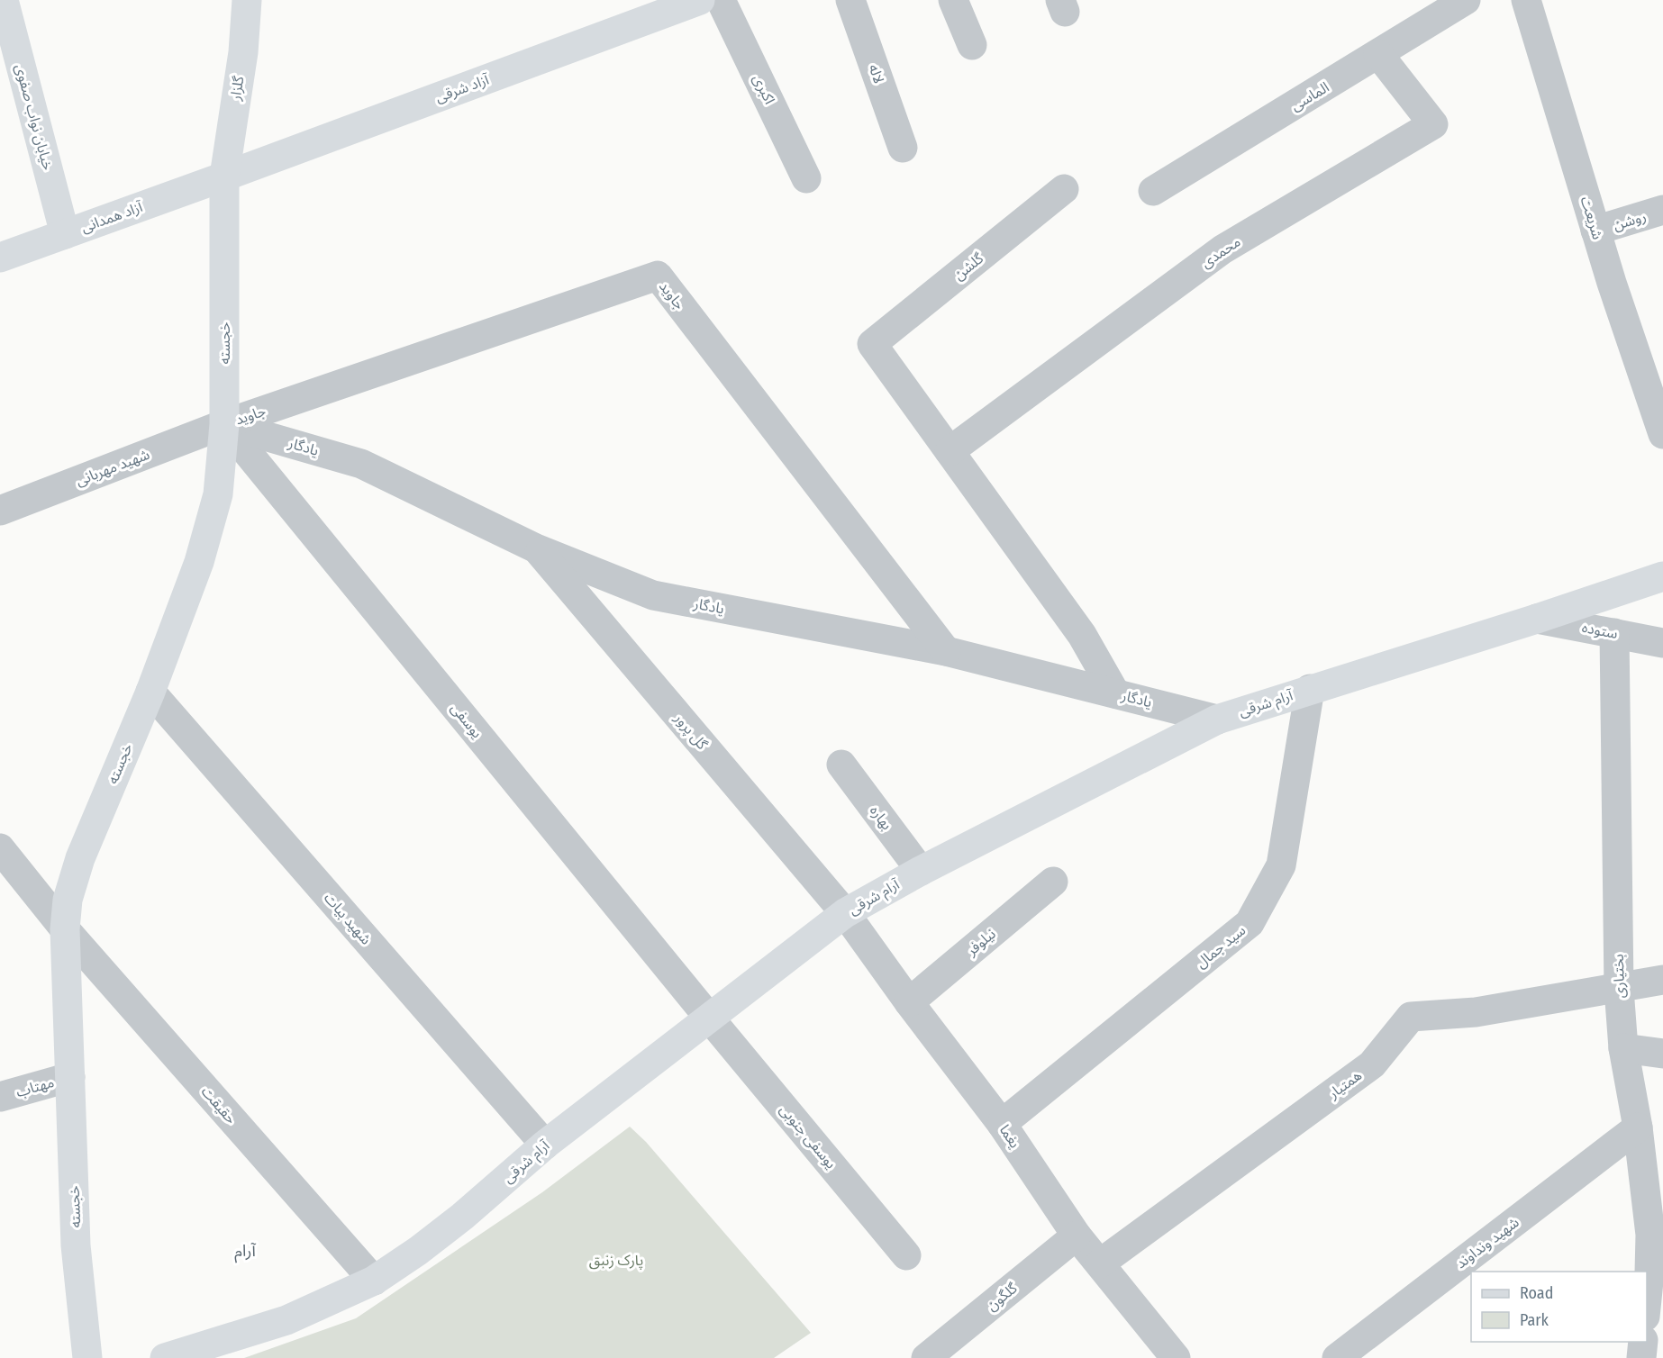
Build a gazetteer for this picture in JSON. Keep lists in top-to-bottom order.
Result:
{
  "streets": {
    "street": [
      "لاله",
      "گلزار",
      "آزاد شرقی",
      "اکبری",
      "الماسی",
      "خیابان نواب صفوی",
      "آزاد همدانی",
      "شریعت",
      "روشن",
      "محمدی",
      "گلشن",
      "جاوید",
      "خجسته",
      "یادگار",
      "شهید مهربانی",
      "ستوده",
      "آرام شرقی",
      "یوسفی",
      "گل پرور",
      "بهاره",
      "شهید بیات",
      "نیلوفر",
      "سید جمال",
      "بختیاری",
      "همتیار",
      "مهتاب",
      "حقیقت",
      "یوسفی جنوبی",
      "یغما",
      "شهید ونداوند",
      "گلگون"
    ]
  },
  "crossings": [
    ["گلزار", "آزاد شرقی"],
    ["گلزار", "آزاد همدانی"],
    ["گلزار", "خجسته"],
    ["آزاد شرقی", "آزاد همدانی"],
    ["آزاد شرقی", "خجسته"],
    ["الماسی", "محمدی"],
    ["خیابان نواب صفوی", "آزاد همدانی"],
    ["آزاد همدانی", "خجسته"],
    ["شریعت", "روشن"],
    ["محمدی", "گلشن"],
    ["جاوید", "خجسته"],
    ["جاوید", "یادگار"],
    ["جاوید", "شهید مهربانی"],
    ["جاوید", "یوسفی"],
    ["خجسته", "یادگار"],
    ["خجسته", "شهید مهربانی"],
    ["خجسته", "یوسفی"],
    ["خجسته", "شهید بیات"],
    ["خجسته", "مهتاب"],
    ["خجسته", "حقیقت"],
    ["یادگار", "شهید مهربانی"],
    ["یادگار", "آرام شرقی"],
    ["یادگار", "یوسفی"],
    ["یادگار", "گل پرور"],
    ["شهید مهربانی", "یوسفی"],
    ["ستوده", "آرام شرقی"],
    ["ستوده", "بختیاری"],
    ["آرام شرقی", "یوسفی"],
    ["آرام شرقی", "گل پرور"],
    ["آرام شرقی", "بهاره"],
    ["آرام شرقی", "شهید بیات"],
    ["آرام شرقی", "سید جمال"],
    ["آرام شرقی", "حقیقت"],
    ["آرام شرقی", "یوسفی جنوبی"],
    ["آرام شرقی", "یغما"],
    ["یوسفی", "یوسفی جنوبی"],
    ["گل پرور", "یغما"],
    ["نیلوفر", "یغما"],
    ["سید جمال", "یغما"],
    ["بختیاری", "همتیار"],
    ["بختیاری", "شهید ونداوند"],
    ["همتیار", "یغما"],
    ["یغما", "گلگون"]
  ],
  "districts": ["آرام"],
  "parks": ["پارک زنبق"],
  "legend": ["Road", "Park"]
}
